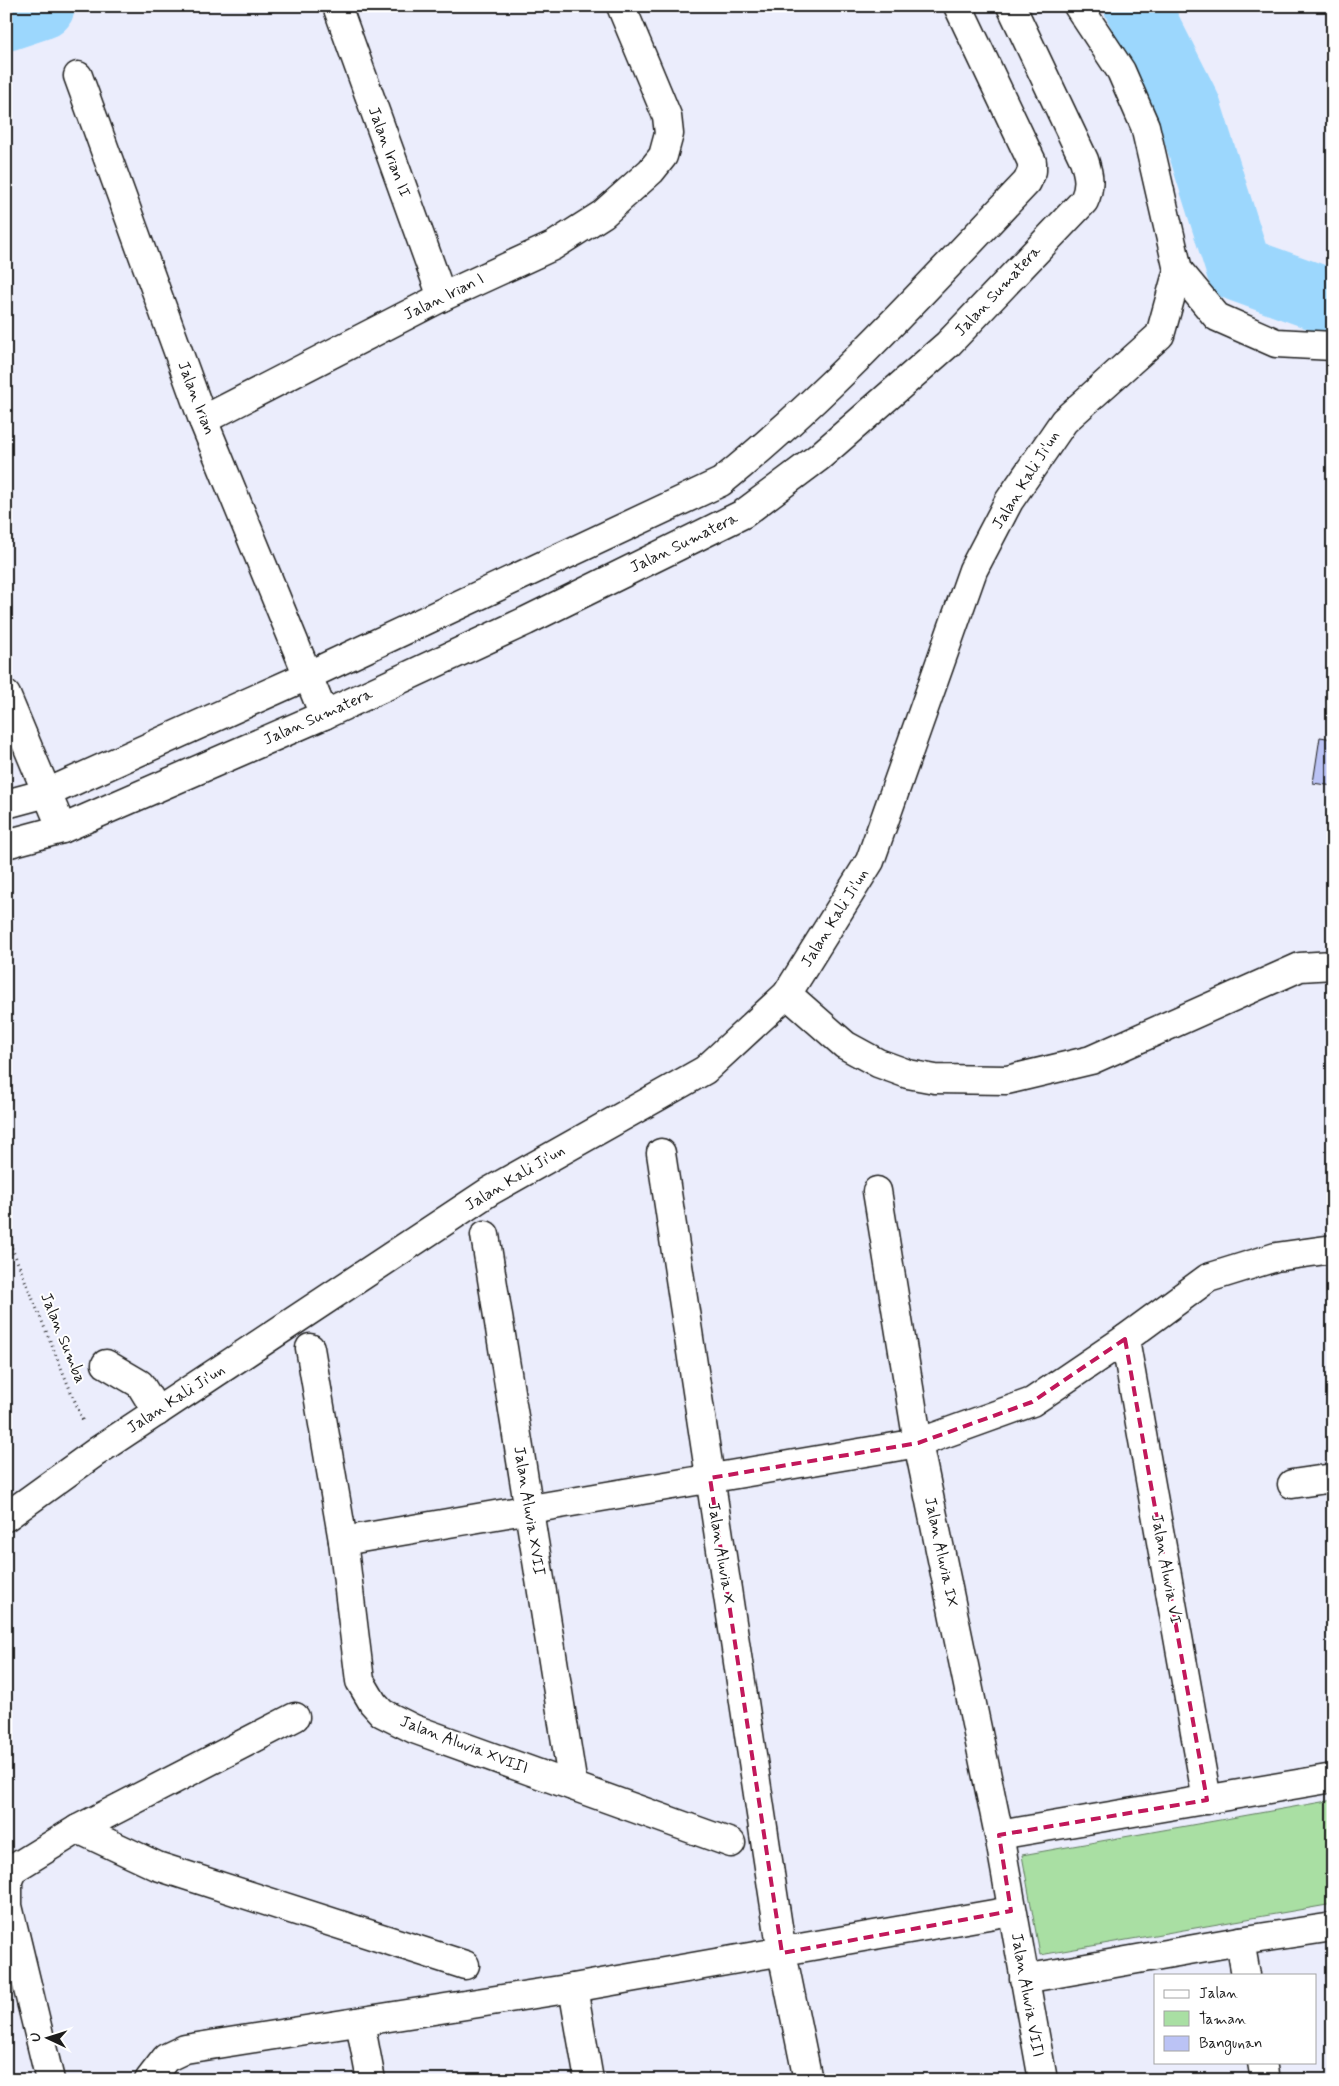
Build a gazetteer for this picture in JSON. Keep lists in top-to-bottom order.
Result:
{
  "streets": {
    "street": [
      "Jalan Irian II",
      "Jalan Sumatera",
      "Jalan Irian I",
      "Jalan Irian",
      "Jalan Kali Ji'un",
      "Jalan Aluvia XVII",
      "Jalan Aluvia IX",
      "Jalan Aluvia X",
      "Jalan Aluvia VI",
      "Jalan Aluvia XVIII",
      "Jalan Aluvia VIII"
    ],
    "path": ["Jalan Sumba"]
  },
  "crossings": [
    ["Jalan Irian II", "Jalan Irian I"],
    ["Jalan Sumatera", "Jalan Irian"],
    ["Jalan Irian I", "Jalan Irian"],
    ["Jalan Kali Ji'un", "Jalan Sumba"],
    ["Jalan Aluvia XVII", "Jalan Aluvia XVIII"],
    ["Jalan Aluvia IX", "Jalan Aluvia VIII"]
  ],
  "legend": ["Jalan", "Taman", "Bangunan"],
  "north": "left"
}
